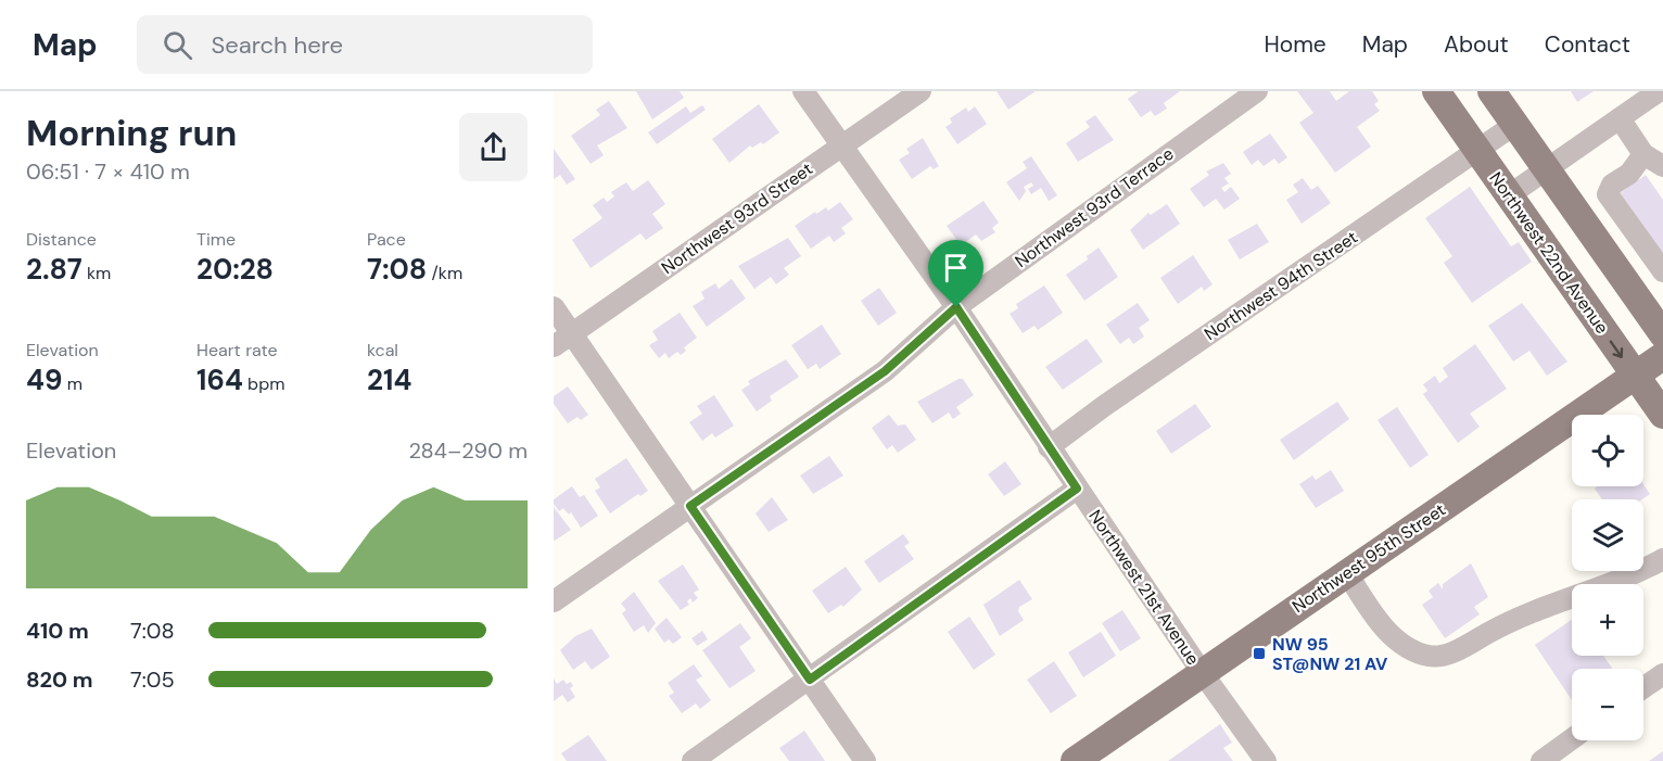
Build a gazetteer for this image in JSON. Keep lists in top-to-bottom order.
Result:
{
  "streets": {
    "main road": ["Northwest 22nd Avenue", "Northwest 95th Street"],
    "street": [
      "Northwest 93rd Terrace",
      "Northwest 93rd Street",
      "Northwest 94th Street",
      "Northwest 21st Avenue"
    ]
  },
  "crossings": [
    ["Northwest 93rd Terrace", "Northwest 21st Avenue"],
    ["Northwest 93rd Street", "Northwest 21st Avenue"],
    ["Northwest 22nd Avenue", "Northwest 94th Street"],
    ["Northwest 22nd Avenue", "Northwest 95th Street"],
    ["Northwest 94th Street", "Northwest 21st Avenue"],
    ["Northwest 95th Street", "Northwest 21st Avenue"]
  ],
  "places": {
    "transit": ["NW 95 ST@NW 21 AV"]
  },
  "page": {
    "header": "Map",
    "search": "Search here",
    "nav": [
      "Home",
      "Map",
      "About",
      "Contact"
    ],
    "heading": ["Morning run", "06:51 · 7 × 410 m"],
    "stats": [
      ["Distance", "2.87 km"],
      ["Time", "20:28"],
      ["Pace", "7:08 /km"],
      ["Elevation", "49 m"],
      ["Heart rate", "164 bpm"],
      ["kcal", "214"]
    ],
    "map_buttons": ["+", "−"],
    "chart": ["Elevation", "284–290 m"],
    "list": [
      {
        "name": "410 m",
        "note": "7:08"
      },
      {
        "name": "820 m",
        "note": "7:05"
      }
    ]
  }
}
